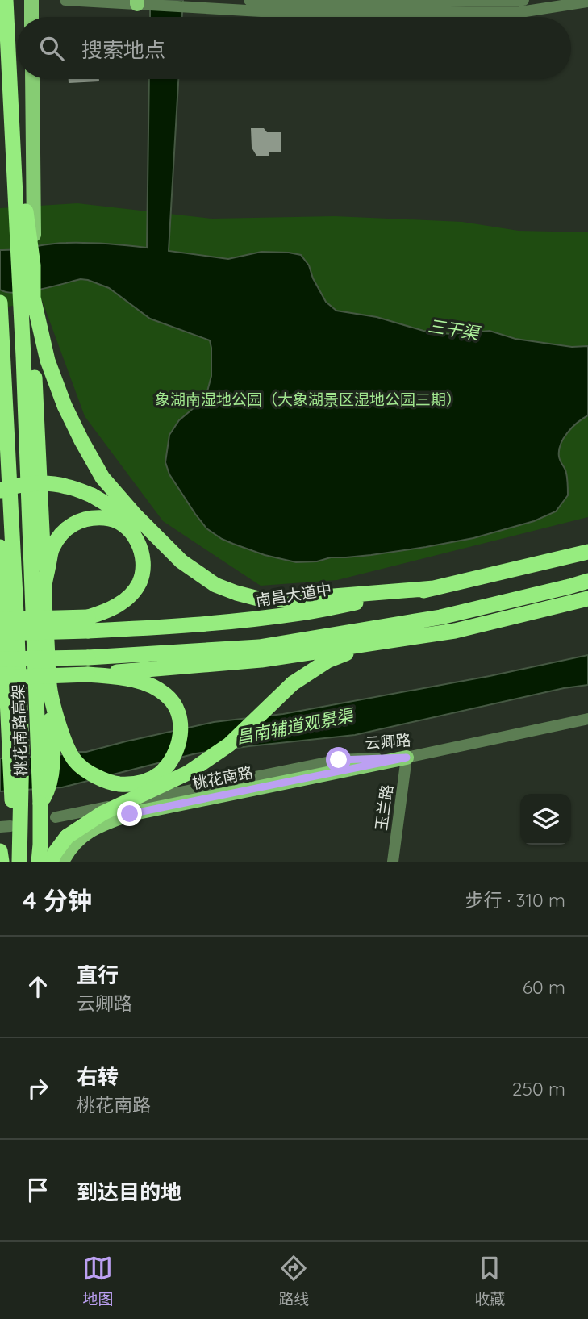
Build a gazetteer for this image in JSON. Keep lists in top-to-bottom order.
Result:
{
  "streets": {
    "highway": ["南昌大道中", "桃花南路高架"],
    "main road": ["桃花南路"],
    "street": ["云卿路", "玉兰路"]
  },
  "crossings": [
    ["云卿路", "桃花南路"],
    ["云卿路", "玉兰路"],
    ["桃花南路", "玉兰路"]
  ],
  "water": ["三干渠", "昌南辅道观景渠"],
  "parks": ["象湖南湿地公园（大象湖景区湿地公园三期）"],
  "page": {
    "search": "搜索地点",
    "heading": ["4 分钟", "步行 · 310 m"],
    "list": [
      ["直行", "云卿路", "60 m"],
      ["右转", "桃花南路", "250 m"],
      "到达目的地"
    ],
    "nav": ["地图", "路线", "收藏"]
  }
}
